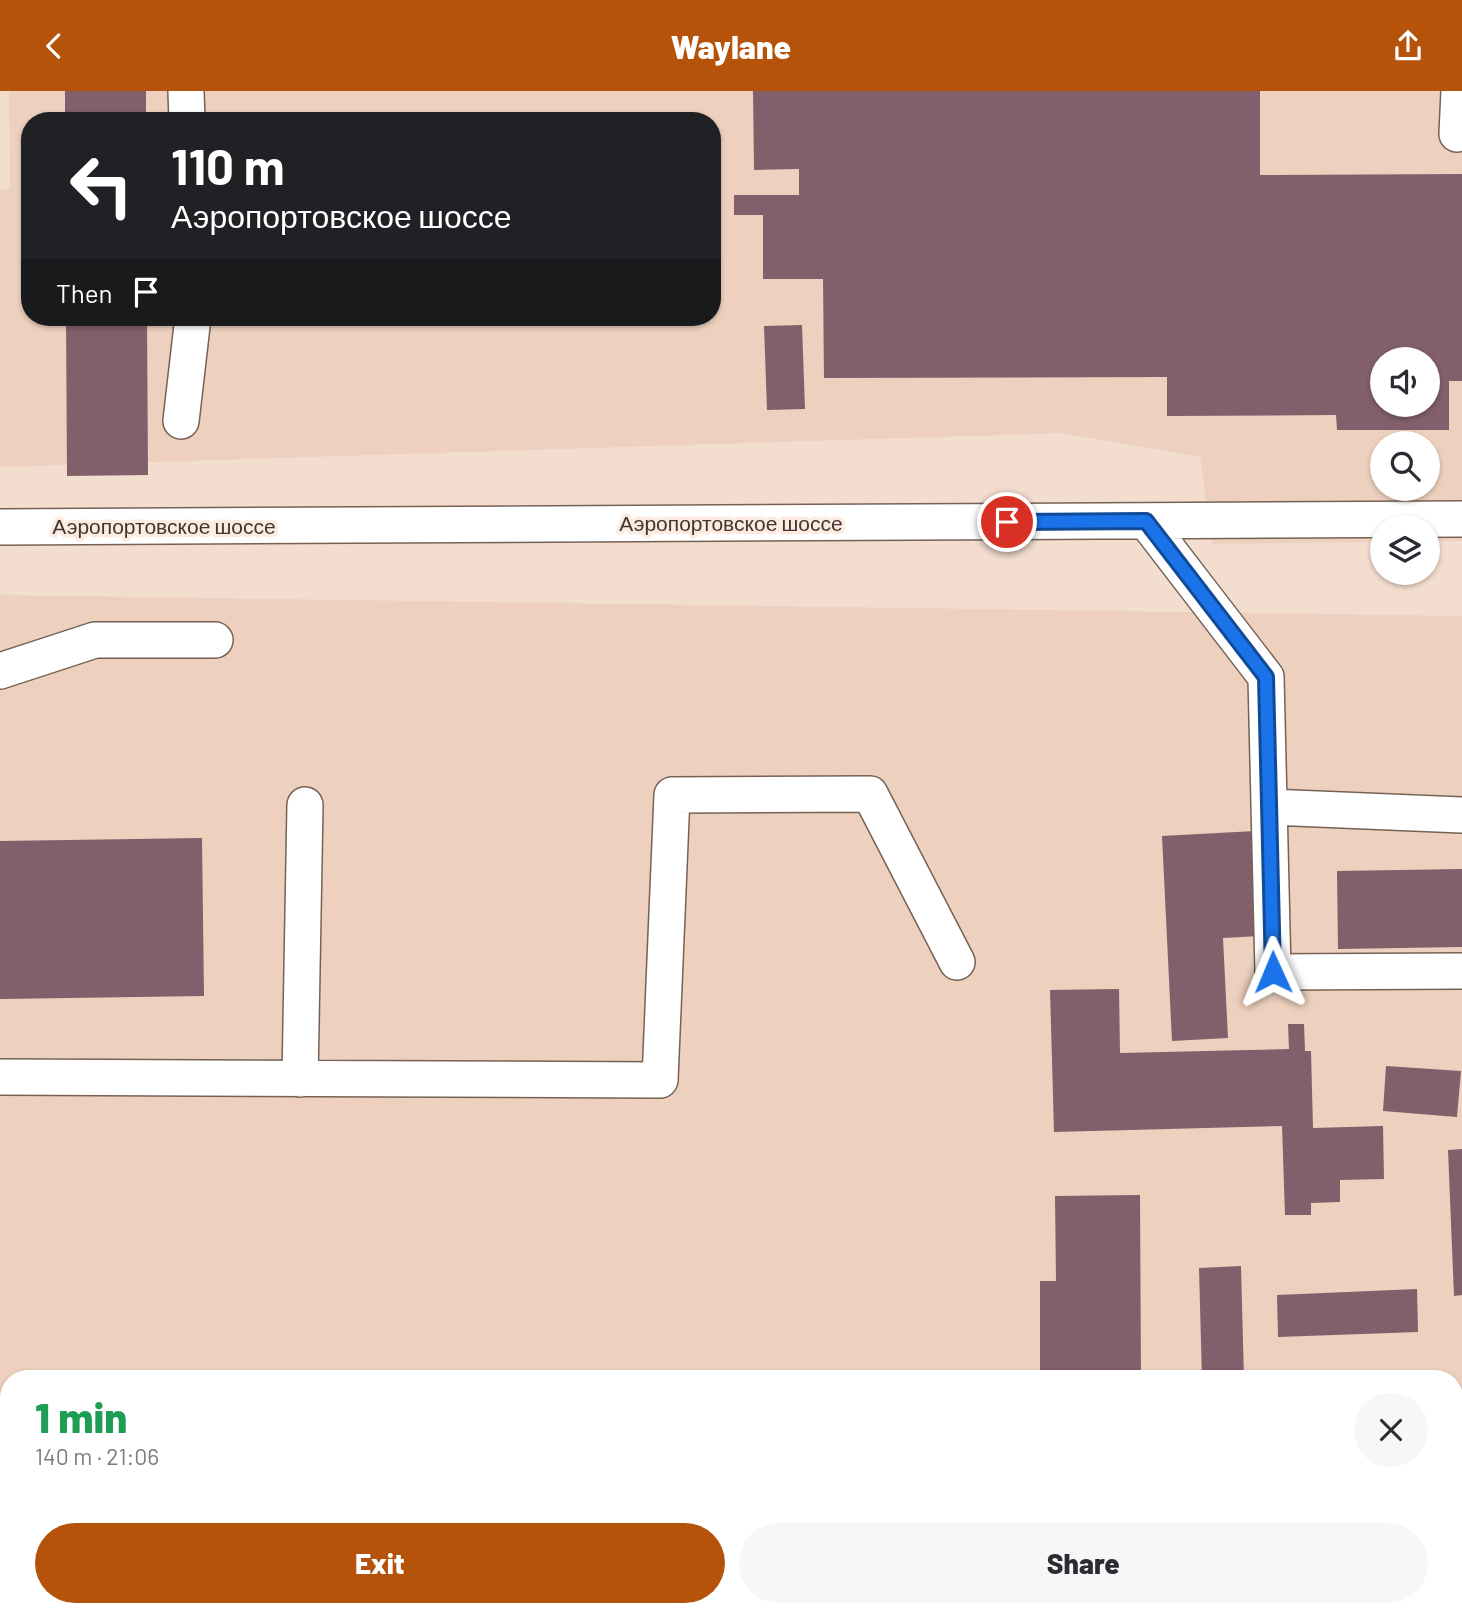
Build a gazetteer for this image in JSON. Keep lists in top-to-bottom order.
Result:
{
  "streets": {
    "street": ["Аэропортовское шоссе"]
  },
  "page": {
    "header": "Waylane",
    "turn": ["110 m", "Аэропортовское шоссе"],
    "then": "Then",
    "heading": ["1 min", "140 m · 21:06"],
    "buttons": ["Exit", "Share"]
  }
}
